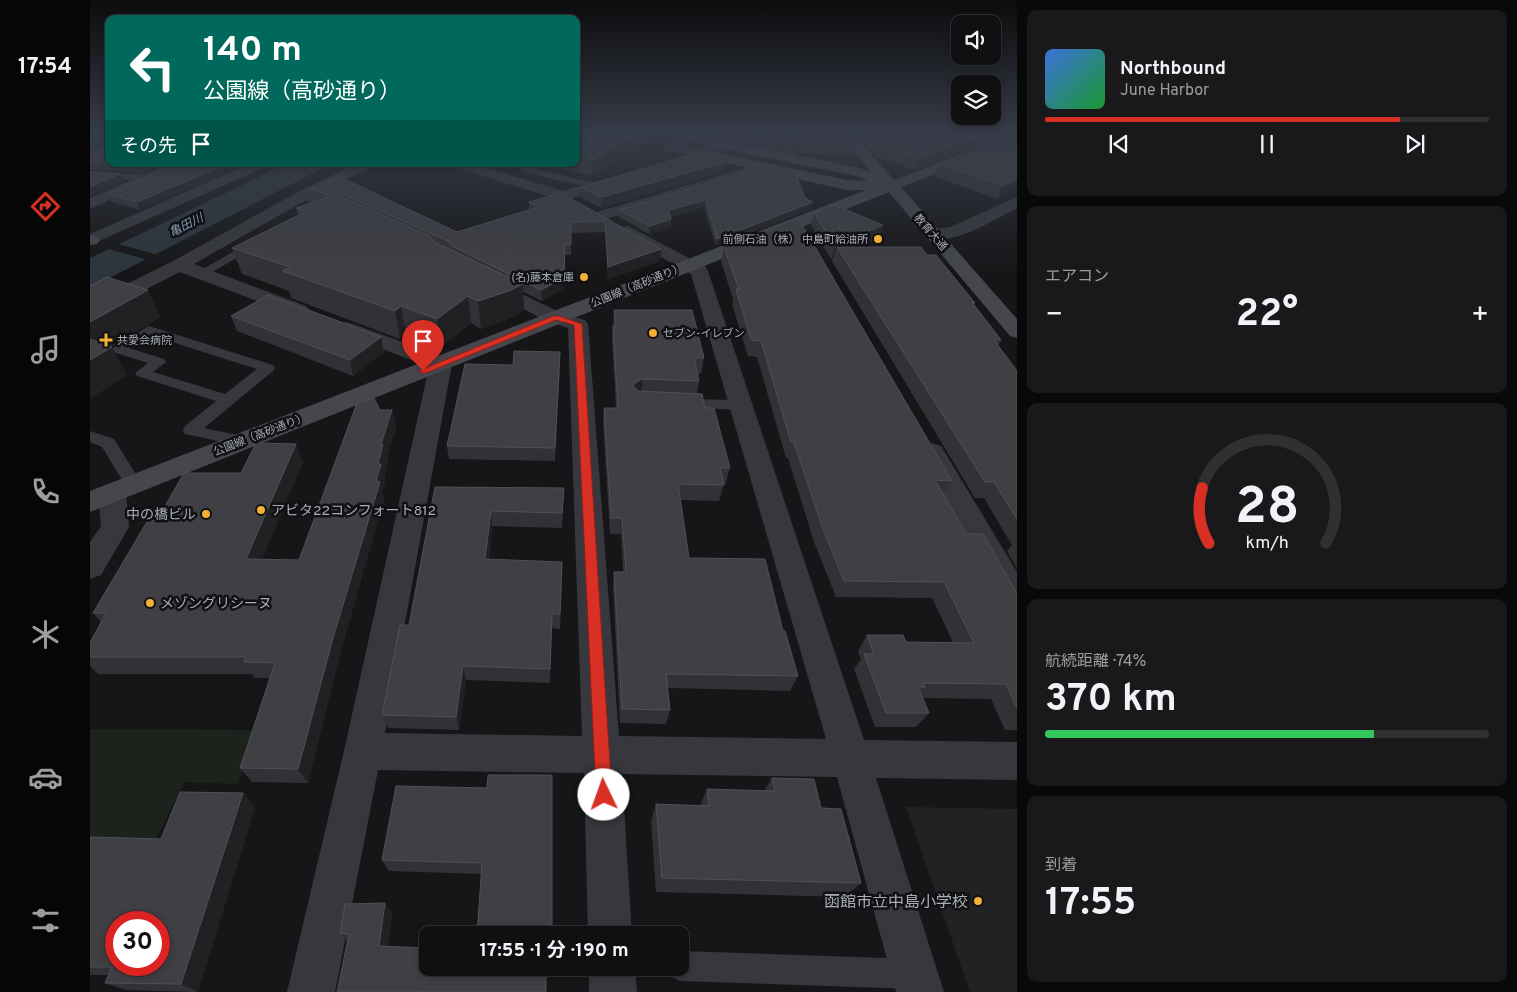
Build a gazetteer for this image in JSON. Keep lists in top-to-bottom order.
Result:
{
  "streets": {
    "street": ["教育大通", "公園線（高砂通り）"]
  },
  "crossings": [
    ["教育大通", "公園線（高砂通り）"]
  ],
  "water": ["亀田川"],
  "places": {
    "other": [
      "前側石油（株） 中島町給油所",
      "(名)藤本倉庫",
      "セブン-イレブン",
      "アビタ22コンフォート812",
      "中の橋ビル",
      "メゾングリシーヌ",
      "函館市立中島小学校"
    ],
    "health": ["共愛会病院"]
  },
  "page": {
    "tabs": "17:54",
    "turn": ["140 m", "公園線（高砂通り）"],
    "song": ["Northbound", "June Harbor"],
    "then": "その先",
    "tile": [
      "エアコン",
      ["航続距離 · 74%", "370 km"],
      ["到着", "17:55"]
    ],
    "heat": ["−", "22°", "+"],
    "limit": "30",
    "trip": "17:55 · 1 分 · 190 m",
    "gauge": ["28", "km/h"]
  }
}
